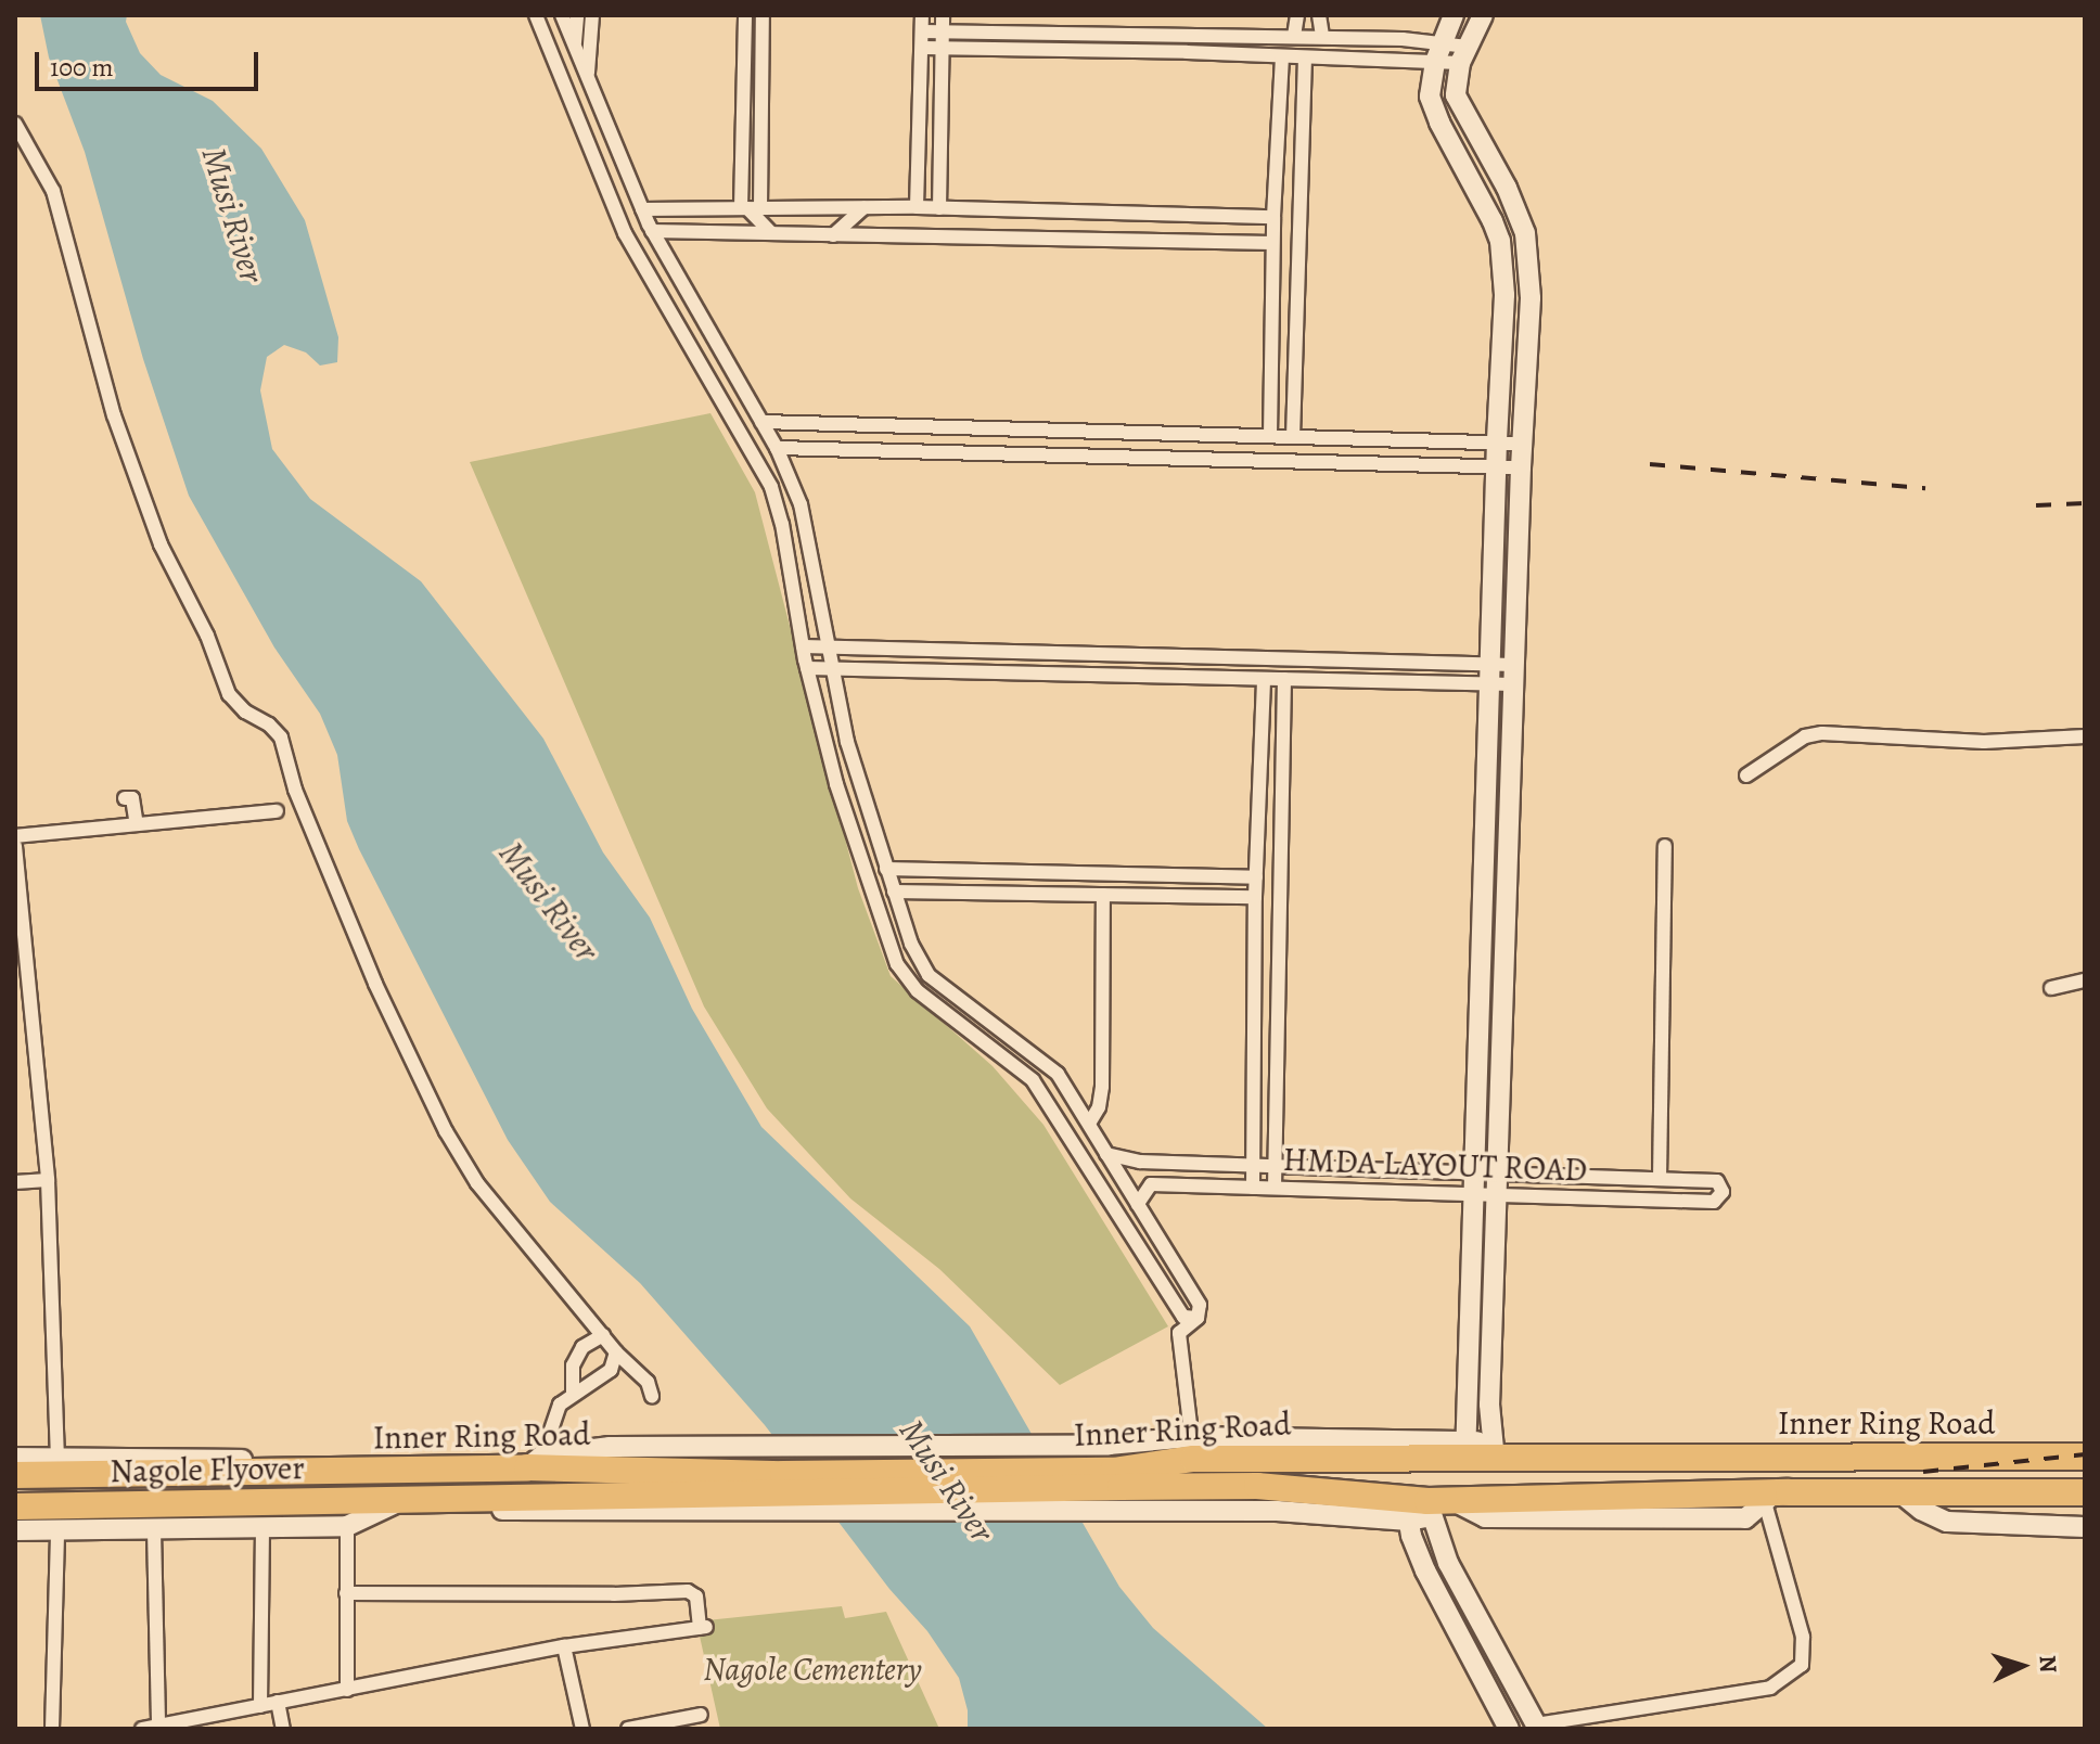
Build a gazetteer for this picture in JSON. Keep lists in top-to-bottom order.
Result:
{
  "streets": {
    "highway": ["Inner Ring Road", "Nagole Flyover"],
    "street": ["HMDA LAYOUT ROAD"]
  },
  "crossings": [
    ["Inner Ring Road", "Nagole Flyover"]
  ],
  "water": ["Musi River"],
  "parks": ["Nagole Cementery"],
  "scale_bar": "100 m",
  "north": "right"
}
